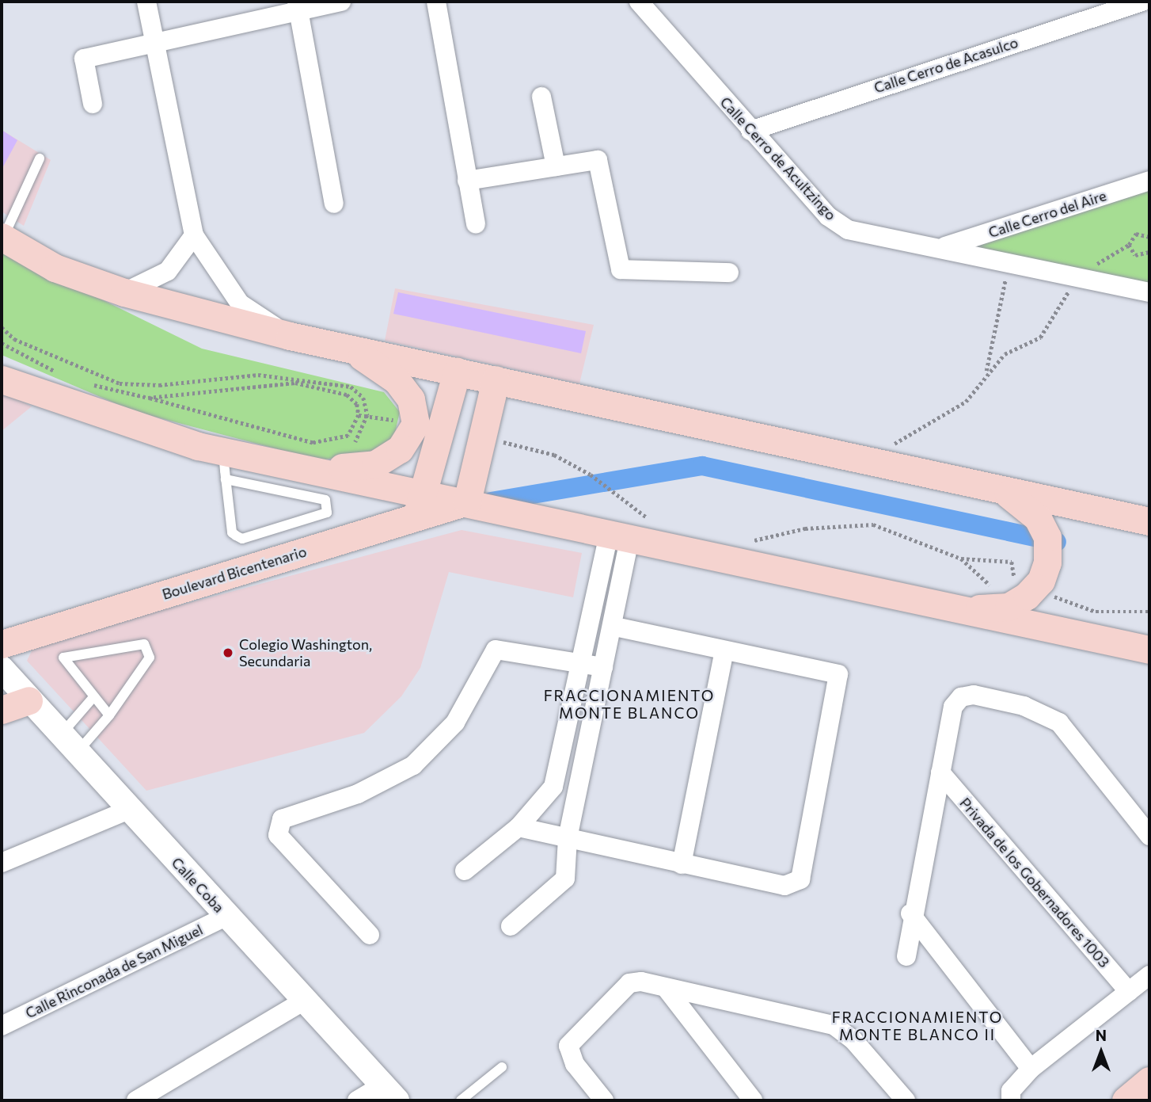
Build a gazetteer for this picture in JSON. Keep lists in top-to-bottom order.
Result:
{
  "streets": {
    "main road": ["Boulevard Bicentenario"],
    "street": [
      "Calle Cerro de Acasulco",
      "Calle Cerro de Acultzingo",
      "Calle Cerro del Aire",
      "Privada de los Gobernadores 1003",
      "Calle Coba",
      "Calle Rinconada de San Miguel"
    ]
  },
  "crossings": [
    ["Calle Cerro de Acasulco", "Calle Cerro de Acultzingo"],
    ["Calle Cerro de Acultzingo", "Calle Cerro del Aire"],
    ["Calle Coba", "Calle Rinconada de San Miguel"]
  ],
  "districts": ["FRACCIONAMIENTO MONTE BLANCO", "FRACCIONAMIENTO MONTE BLANCO II"],
  "places": ["Colegio Washington, Secundaria"],
  "north": "top"
}
